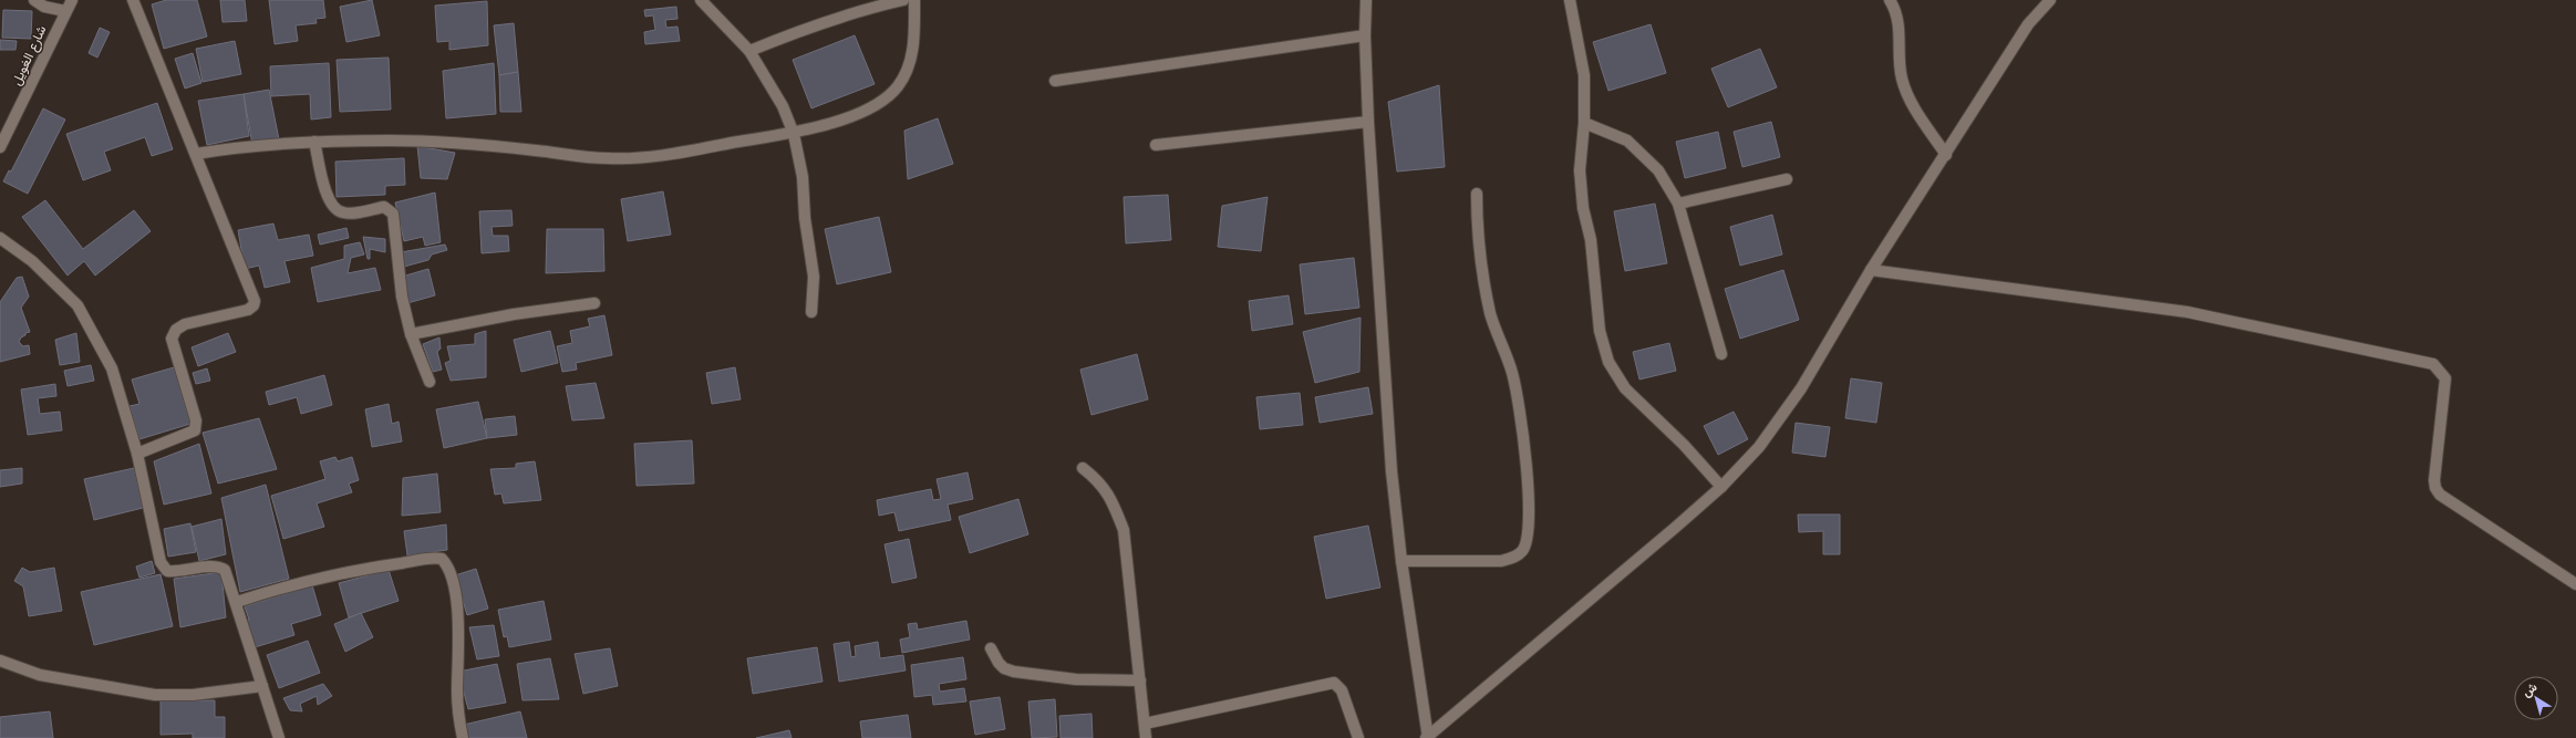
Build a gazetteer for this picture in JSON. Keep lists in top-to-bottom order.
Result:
{
  "streets": {
    "street": ["شارع الغويل"]
  },
  "north": "top left"
}
